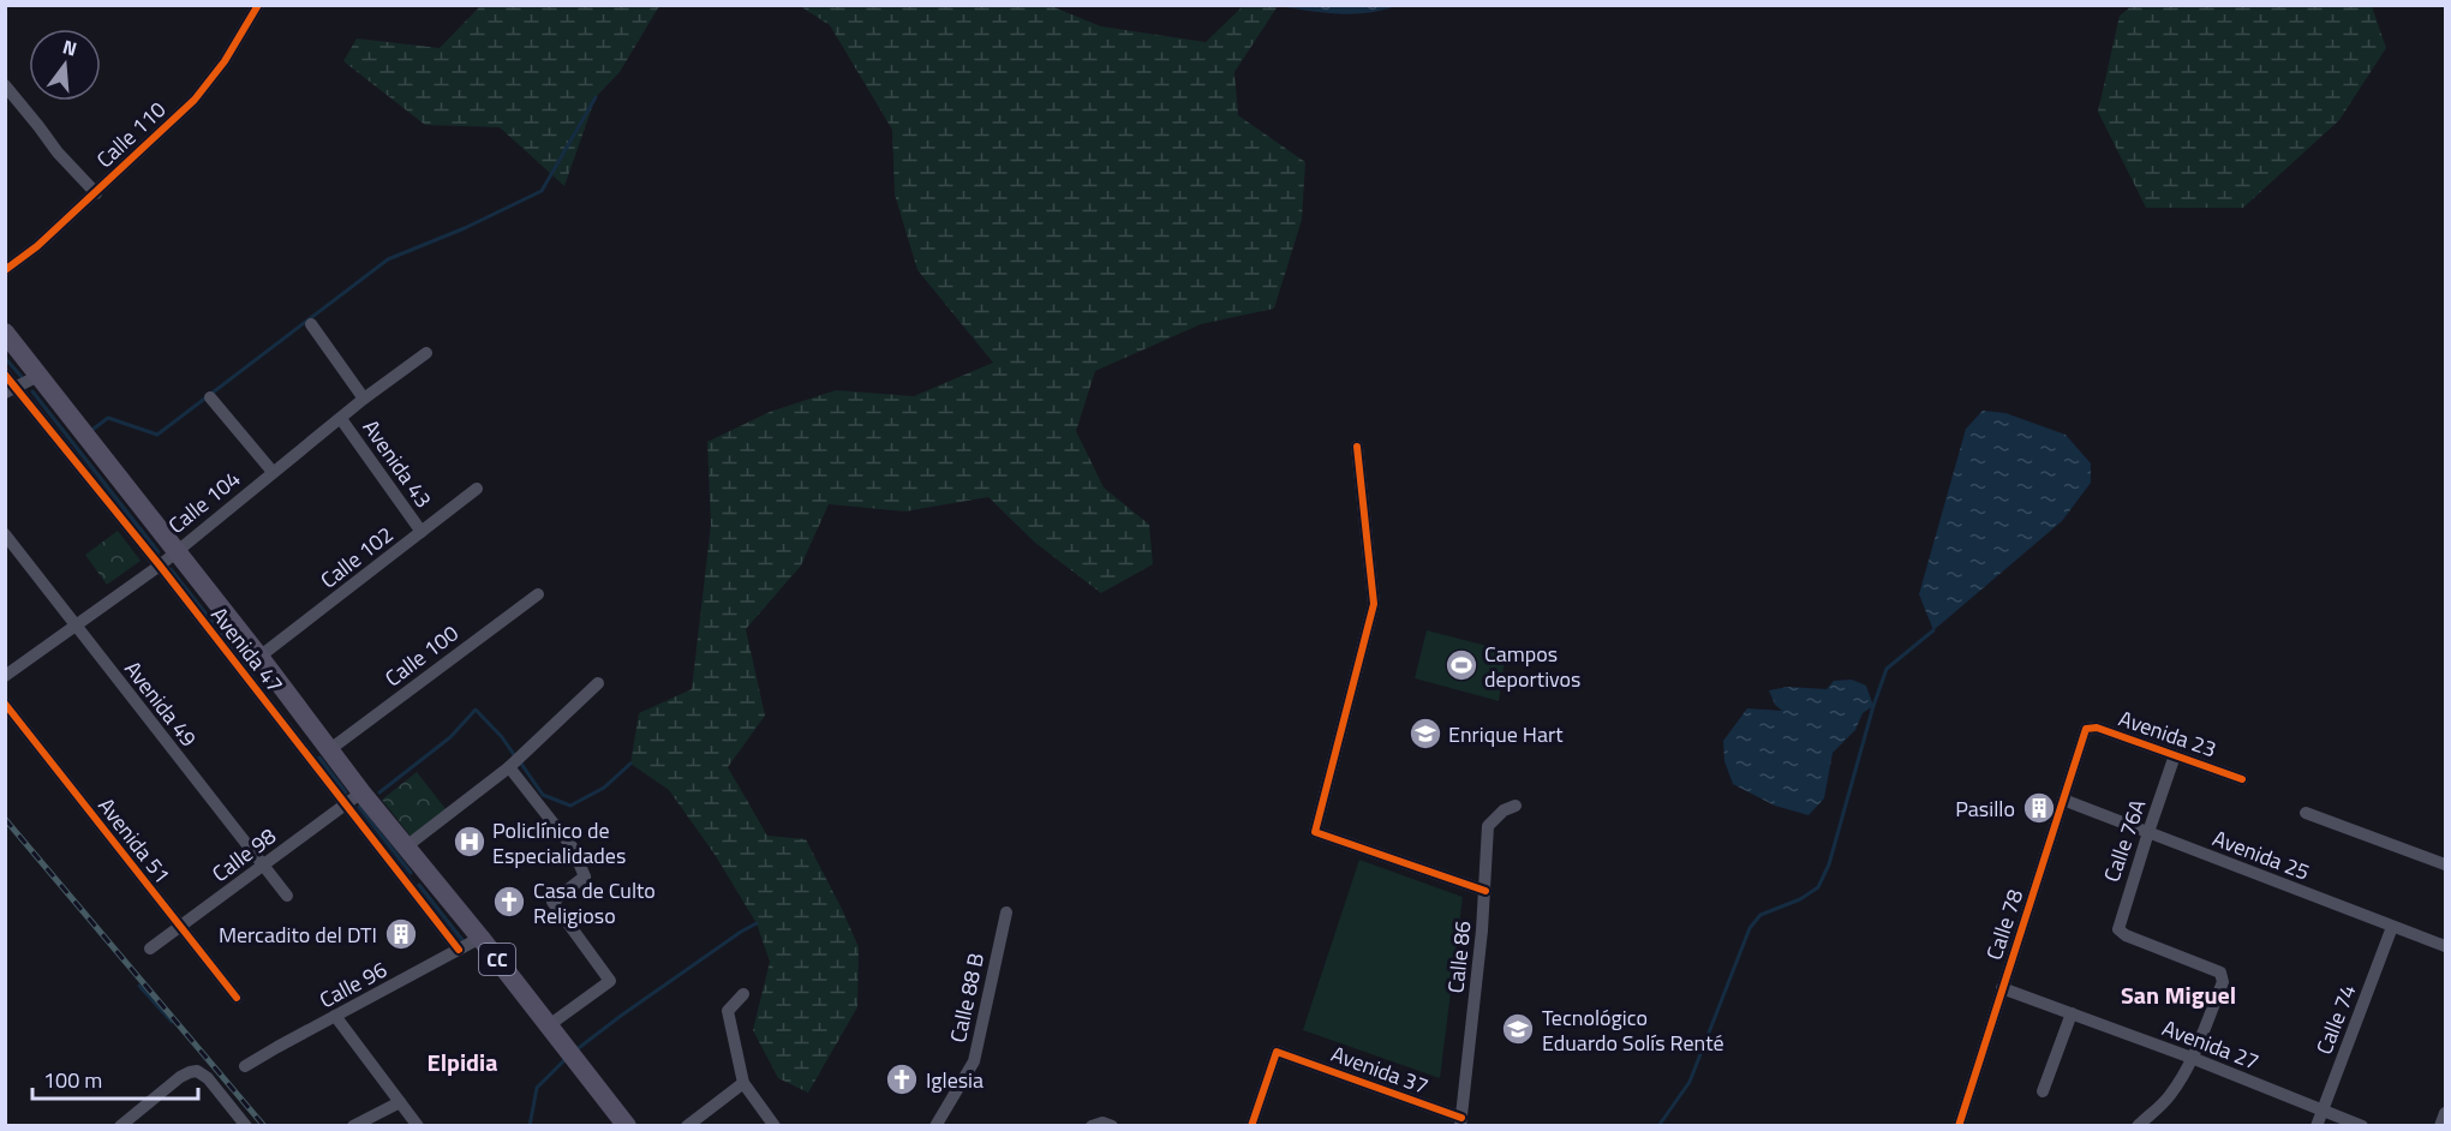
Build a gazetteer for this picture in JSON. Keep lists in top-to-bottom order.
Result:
{
  "streets": {
    "main road": ["Avenida 47", "CC"],
    "street": [
      "Calle 110",
      "Avenida 43",
      "Calle 104",
      "Calle 102",
      "Calle 100",
      "Avenida 49",
      "Avenida 23",
      "Avenida 51",
      "Calle 76A",
      "Calle 98",
      "Avenida 25",
      "Calle 78",
      "Calle 86",
      "Calle 96",
      "Calle 88 B",
      "Calle 74",
      "Avenida 27",
      "Avenida 37"
    ]
  },
  "crossings": [
    ["Avenida 43", "Calle 104"],
    ["Avenida 43", "Calle 102"],
    ["Calle 104", "Avenida 47"],
    ["Calle 104", "Avenida 49"],
    ["Calle 102", "Avenida 47"],
    ["Avenida 47", "Calle 100"],
    ["Avenida 47", "Calle 98"],
    ["Avenida 47", "Calle 96"],
    ["Avenida 49", "Calle 98"],
    ["Avenida 23", "Calle 76A"],
    ["Avenida 23", "Calle 78"],
    ["Avenida 51", "Calle 98"],
    ["Calle 76A", "Avenida 25"],
    ["Calle 76A", "Avenida 27"],
    ["Avenida 25", "Calle 78"],
    ["Avenida 25", "Calle 74"],
    ["Calle 78", "Avenida 27"],
    ["Calle 86", "Avenida 37"],
    ["Calle 74", "Avenida 27"]
  ],
  "districts": ["San Miguel", "Elpidia"],
  "places": {
    "sports": ["Campos deportivos"],
    "school or university": ["Enrique Hart", "Tecnológico Eduardo Solís Renté"],
    "building": ["Pasillo", "Mercadito del DTI"],
    "hospital": ["Policlínico de Especialidades"],
    "church": ["Casa de Culto Religioso", "Iglesia"]
  },
  "scale_bar": "100 m",
  "north": "top"
}
